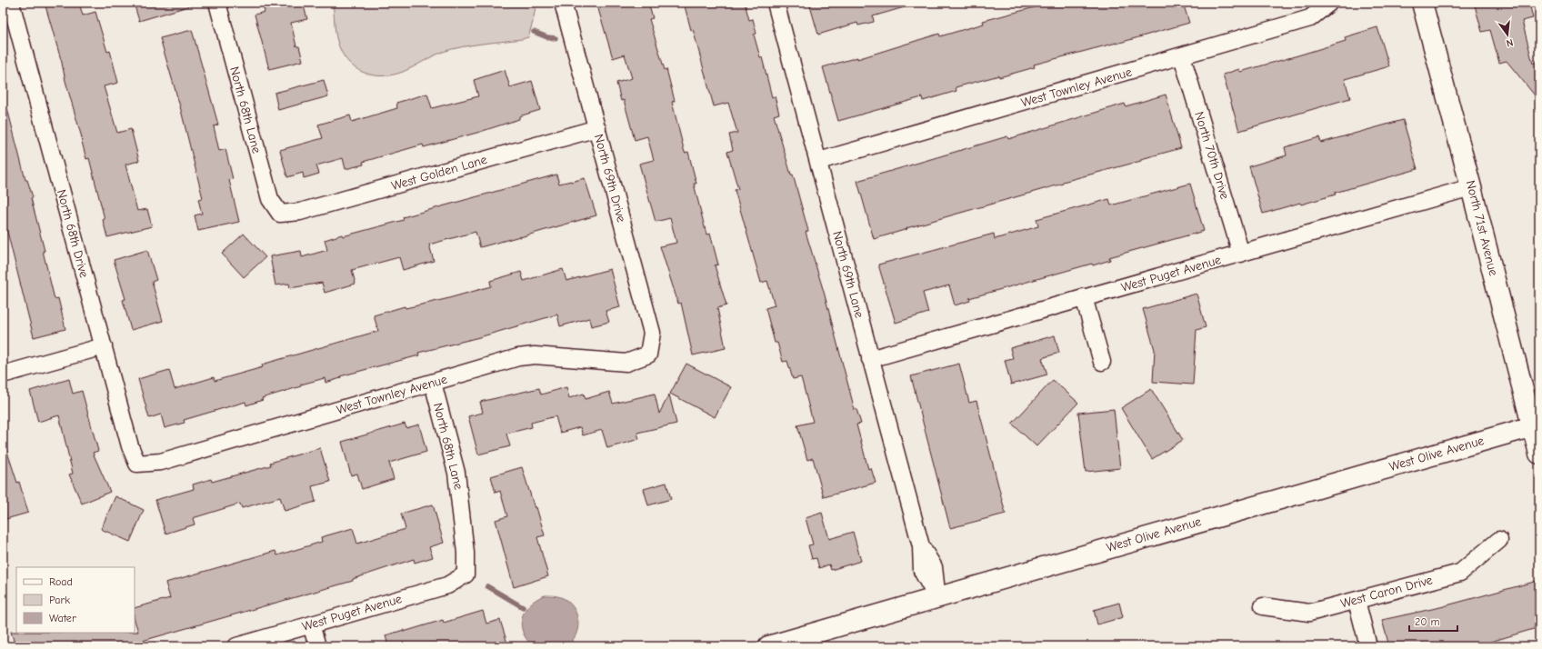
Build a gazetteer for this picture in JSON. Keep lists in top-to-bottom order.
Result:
{
  "streets": {
    "main road": ["North 71st Avenue", "West Olive Avenue"],
    "street": [
      "West Townley Avenue",
      "North 68th Lane",
      "North 70th Drive",
      "West Golden Lane",
      "North 69th Drive",
      "North 68th Drive",
      "West Puget Avenue",
      "North 69th Lane",
      "West Caron Drive"
    ]
  },
  "crossings": [
    ["West Townley Avenue", "North 68th Lane"],
    ["West Townley Avenue", "North 70th Drive"],
    ["West Townley Avenue", "North 69th Drive"],
    ["West Townley Avenue", "North 68th Drive"],
    ["West Townley Avenue", "North 69th Lane"],
    ["North 68th Lane", "West Golden Lane"],
    ["North 68th Lane", "West Puget Avenue"],
    ["North 70th Drive", "West Puget Avenue"],
    ["West Golden Lane", "North 69th Drive"],
    ["North 71st Avenue", "West Puget Avenue"],
    ["North 71st Avenue", "West Olive Avenue"],
    ["West Puget Avenue", "North 69th Lane"],
    ["North 69th Lane", "West Olive Avenue"]
  ],
  "legend": ["Road", "Park", "Water"],
  "scale_bar": "20 m",
  "north": "bottom"
}
